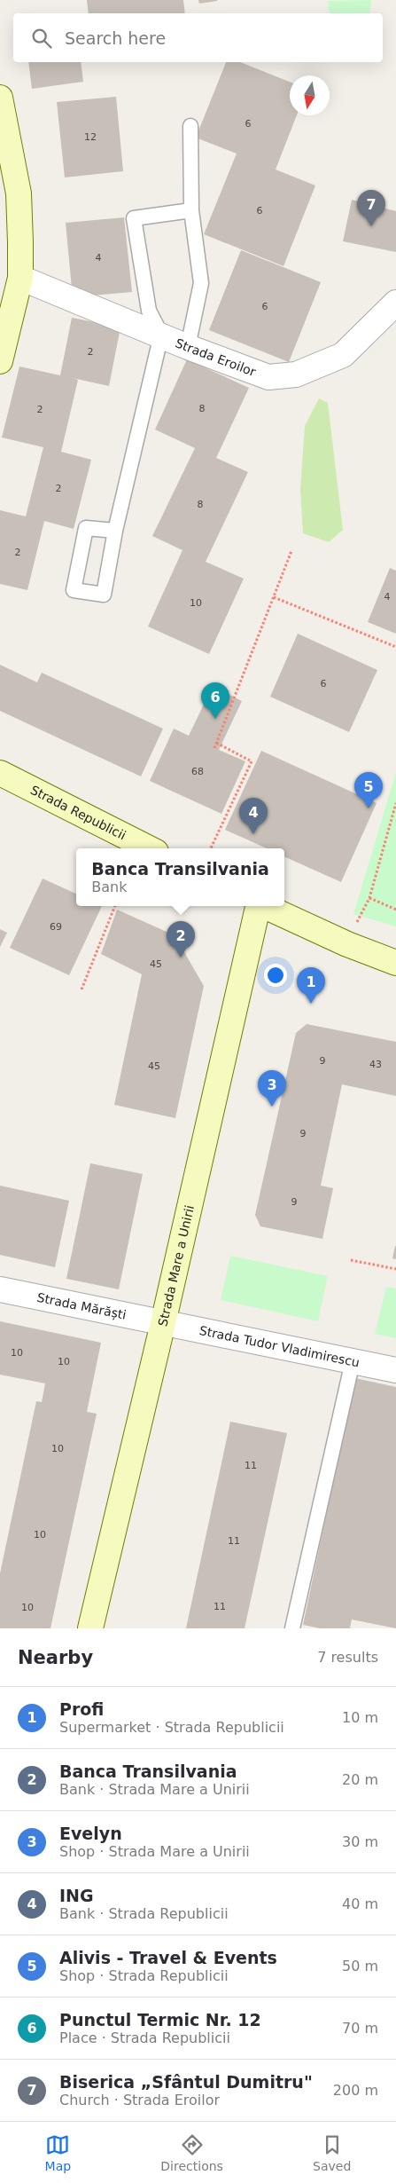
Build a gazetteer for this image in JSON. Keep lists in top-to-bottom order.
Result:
{
  "streets": {
    "main road": ["Strada Republicii", "Strada Mare a Unirii"],
    "street": ["Strada Eroilor", "Strada Mărăști", "Strada Tudor Vladimirescu"]
  },
  "crossings": [
    ["Strada Mare a Unirii", "Strada Mărăști"],
    ["Strada Mare a Unirii", "Strada Tudor Vladimirescu"],
    ["Strada Mărăști", "Strada Tudor Vladimirescu"]
  ],
  "house_numbers": [
    "6",
    "12",
    "6",
    "4",
    "6",
    "2",
    "8",
    "2",
    "2",
    "8",
    "2",
    "4",
    "10",
    "6",
    "68",
    "69",
    "45",
    "9",
    "43",
    "45",
    "9",
    "9",
    "10",
    "10",
    "10",
    "11",
    "10",
    "11",
    "11",
    "10"
  ],
  "north": "bottom",
  "page": {
    "search": "Search here",
    "pins": [
      "7",
      "6",
      "5",
      "4",
      "2",
      "1",
      "3"
    ],
    "popup": ["Banca Transilvania", "Bank"],
    "heading": ["Nearby", "7 results"],
    "list": [
      {
        "mark": "1",
        "name": "Profi",
        "note": "Supermarket · Strada Republicii",
        "value": "10 m"
      },
      {
        "mark": "2",
        "name": "Banca Transilvania",
        "note": "Bank · Strada Mare a Unirii",
        "value": "20 m"
      },
      {
        "mark": "3",
        "name": "Evelyn",
        "note": "Shop · Strada Mare a Unirii",
        "value": "30 m"
      },
      {
        "mark": "4",
        "name": "ING",
        "note": "Bank · Strada Republicii",
        "value": "40 m"
      },
      {
        "mark": "5",
        "name": "Alivis - Travel & Events",
        "note": "Shop · Strada Republicii",
        "value": "50 m"
      },
      {
        "mark": "6",
        "name": "Punctul Termic Nr. 12",
        "note": "Place · Strada Republicii",
        "value": "70 m"
      },
      {
        "mark": "7",
        "name": "Biserica „Sfântul Dumitru\"",
        "note": "Church · Strada Eroilor",
        "value": "200 m"
      }
    ],
    "nav": ["Map", "Directions", "Saved"]
  }
}
